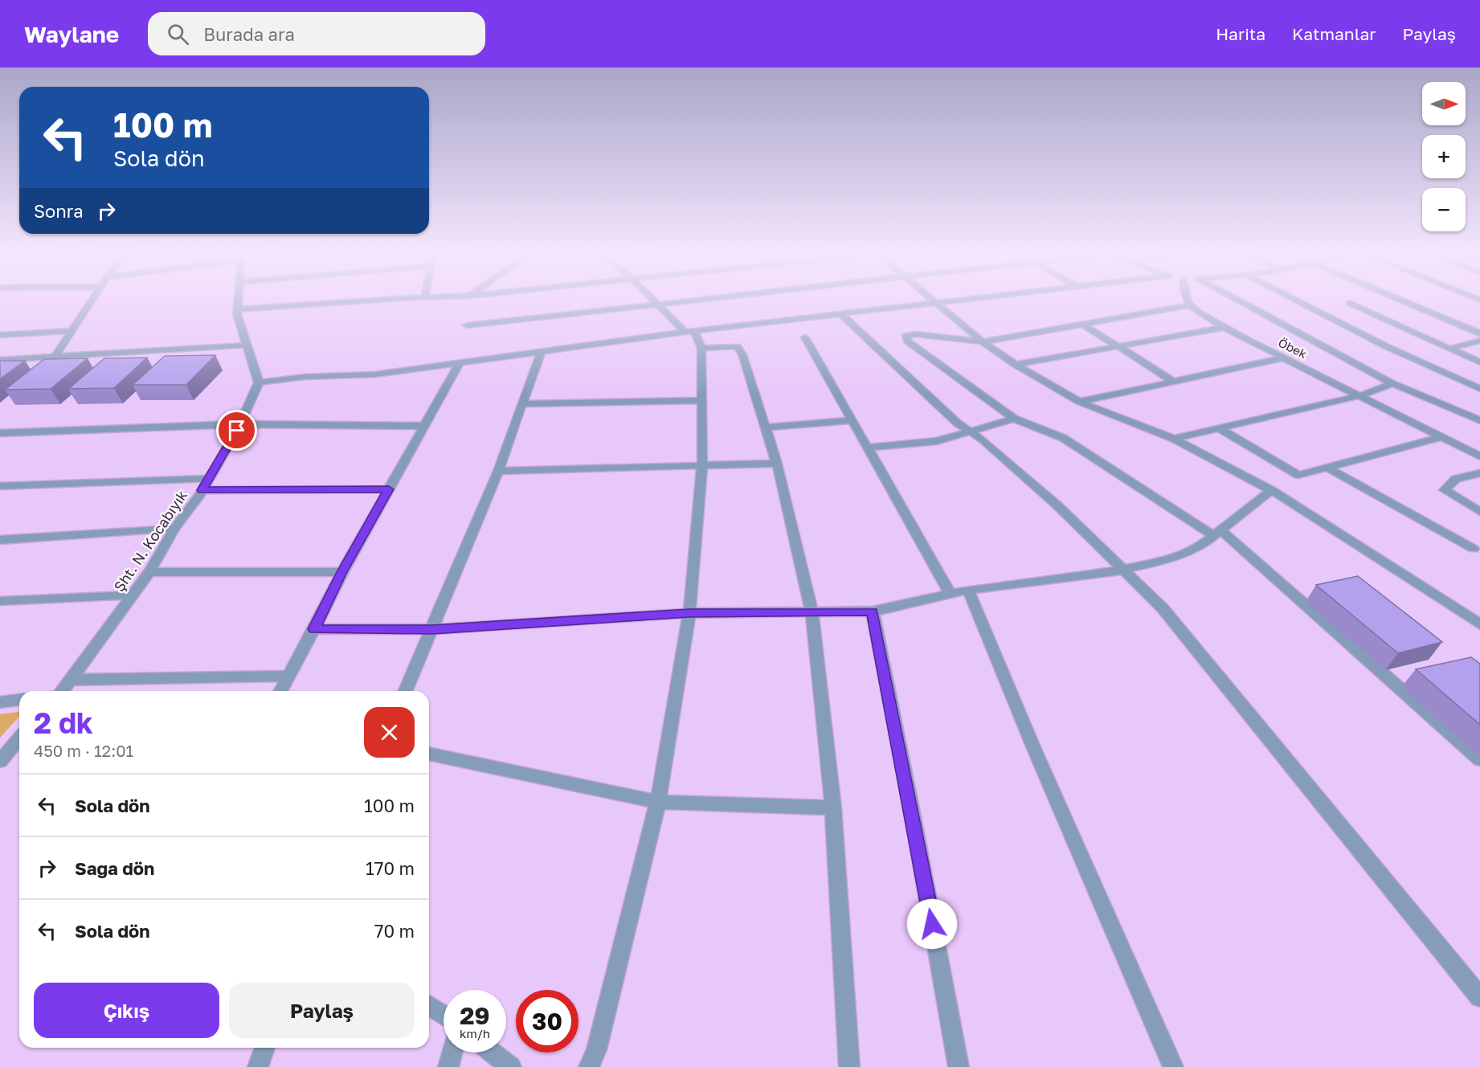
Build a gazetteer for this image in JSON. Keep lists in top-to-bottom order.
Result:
{
  "streets": {
    "street": ["Öbek", "Şht. N. Kocabıyık"]
  },
  "north": "right",
  "page": {
    "header": "Waylane",
    "search": "Burada ara",
    "nav": ["Harita", "Katmanlar", "Paylaş"],
    "map_buttons": ["+", "−"],
    "turn": ["100 m", "Sola dön"],
    "then": "Sonra",
    "heading": ["2 dk", "450 m · 12:01"],
    "list": [
      {
        "name": "Sola dön",
        "value": "100 m"
      },
      {
        "name": "Sağa dön",
        "value": "170 m"
      },
      {
        "name": "Sola dön",
        "value": "70 m"
      }
    ],
    "buttons": ["Çıkış", "Paylaş"],
    "speed": "29 km/h",
    "limit": "30"
  }
}
